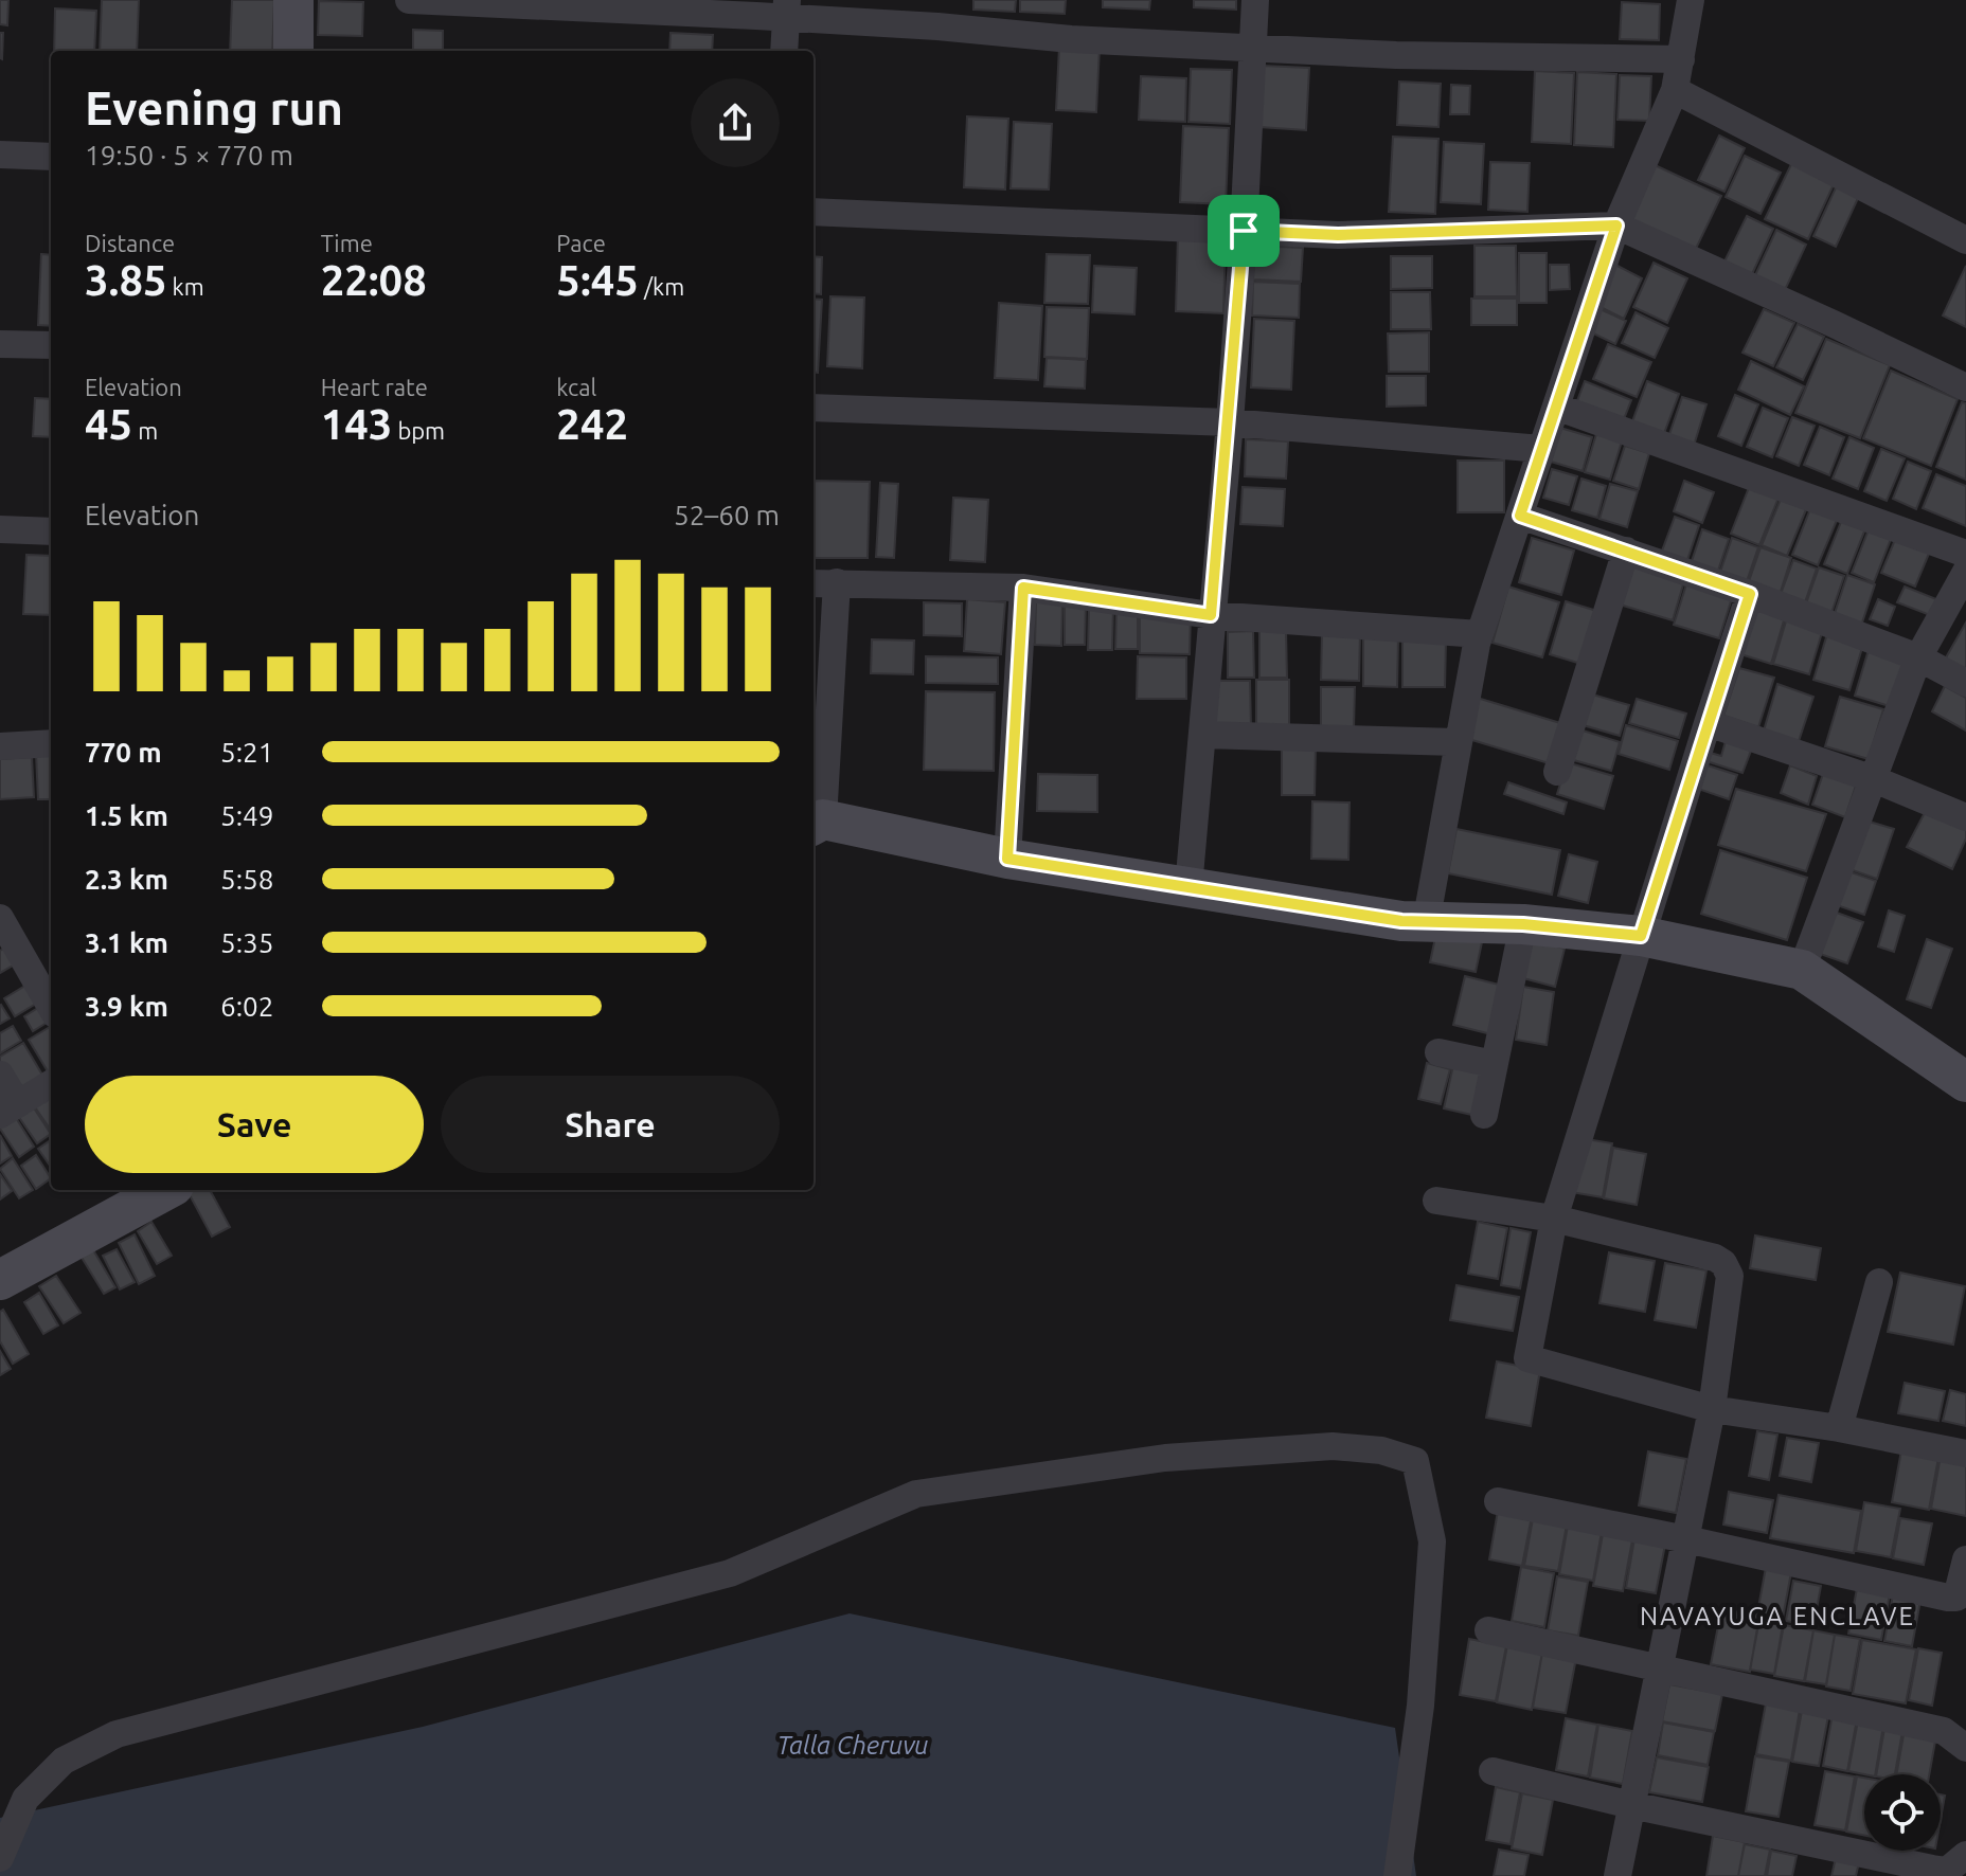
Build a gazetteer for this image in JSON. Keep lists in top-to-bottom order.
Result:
{
  "districts": ["NAVAYUGA ENCLAVE"],
  "water": ["Talla Cheruvu"],
  "page": {
    "heading": ["Evening run", "19:50 · 5 × 770 m"],
    "stats": [
      ["Distance", "3.85 km"],
      ["Time", "22:08"],
      ["Pace", "5:45 /km"],
      ["Elevation", "45 m"],
      ["Heart rate", "143 bpm"],
      ["kcal", "242"]
    ],
    "chart": ["Elevation", "52–60 m"],
    "list": [
      {
        "name": "770 m",
        "note": "5:21"
      },
      {
        "name": "1.5 km",
        "note": "5:49"
      },
      {
        "name": "2.3 km",
        "note": "5:58"
      },
      {
        "name": "3.1 km",
        "note": "5:35"
      },
      {
        "name": "3.9 km",
        "note": "6:02"
      }
    ],
    "buttons": ["Save", "Share"]
  }
}
